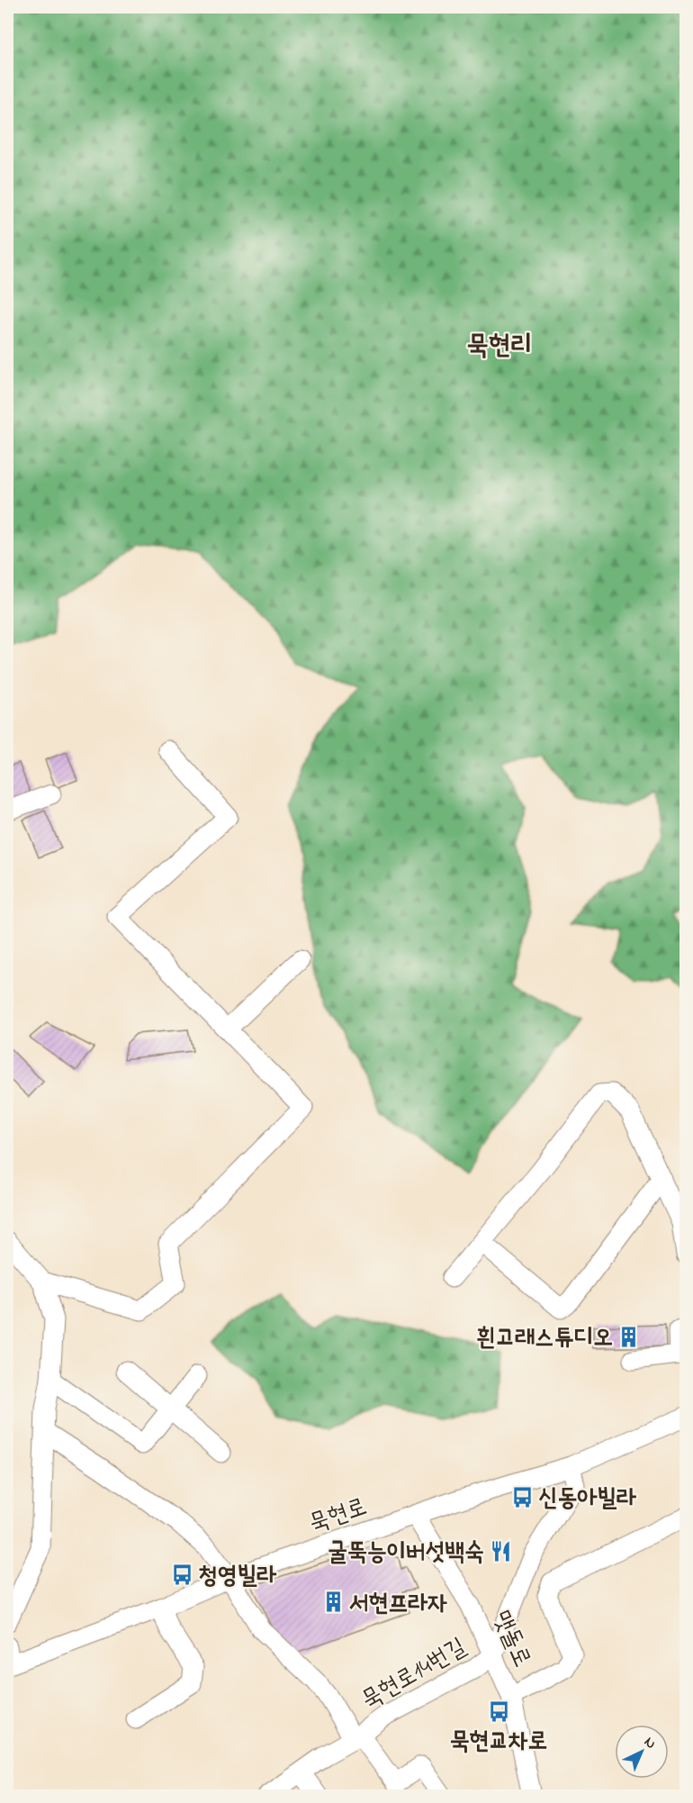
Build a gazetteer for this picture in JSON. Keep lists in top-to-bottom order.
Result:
{
  "streets": {
    "street": ["묵현로", "맷돌로", "묵현로14번길"]
  },
  "crossings": [
    ["묵현로", "맷돌로"],
    ["묵현로", "묵현로14번길"],
    ["맷돌로", "묵현로14번길"]
  ],
  "districts": ["묵현리"],
  "places": {
    "building": ["흰고래스튜디오", "서현프라자"],
    "bus stop": ["신동아빌라", "청영빌라", "묵현교차로"],
    "restaurant": ["굴뚝능이버섯백숙"]
  },
  "north": "top right"
}
